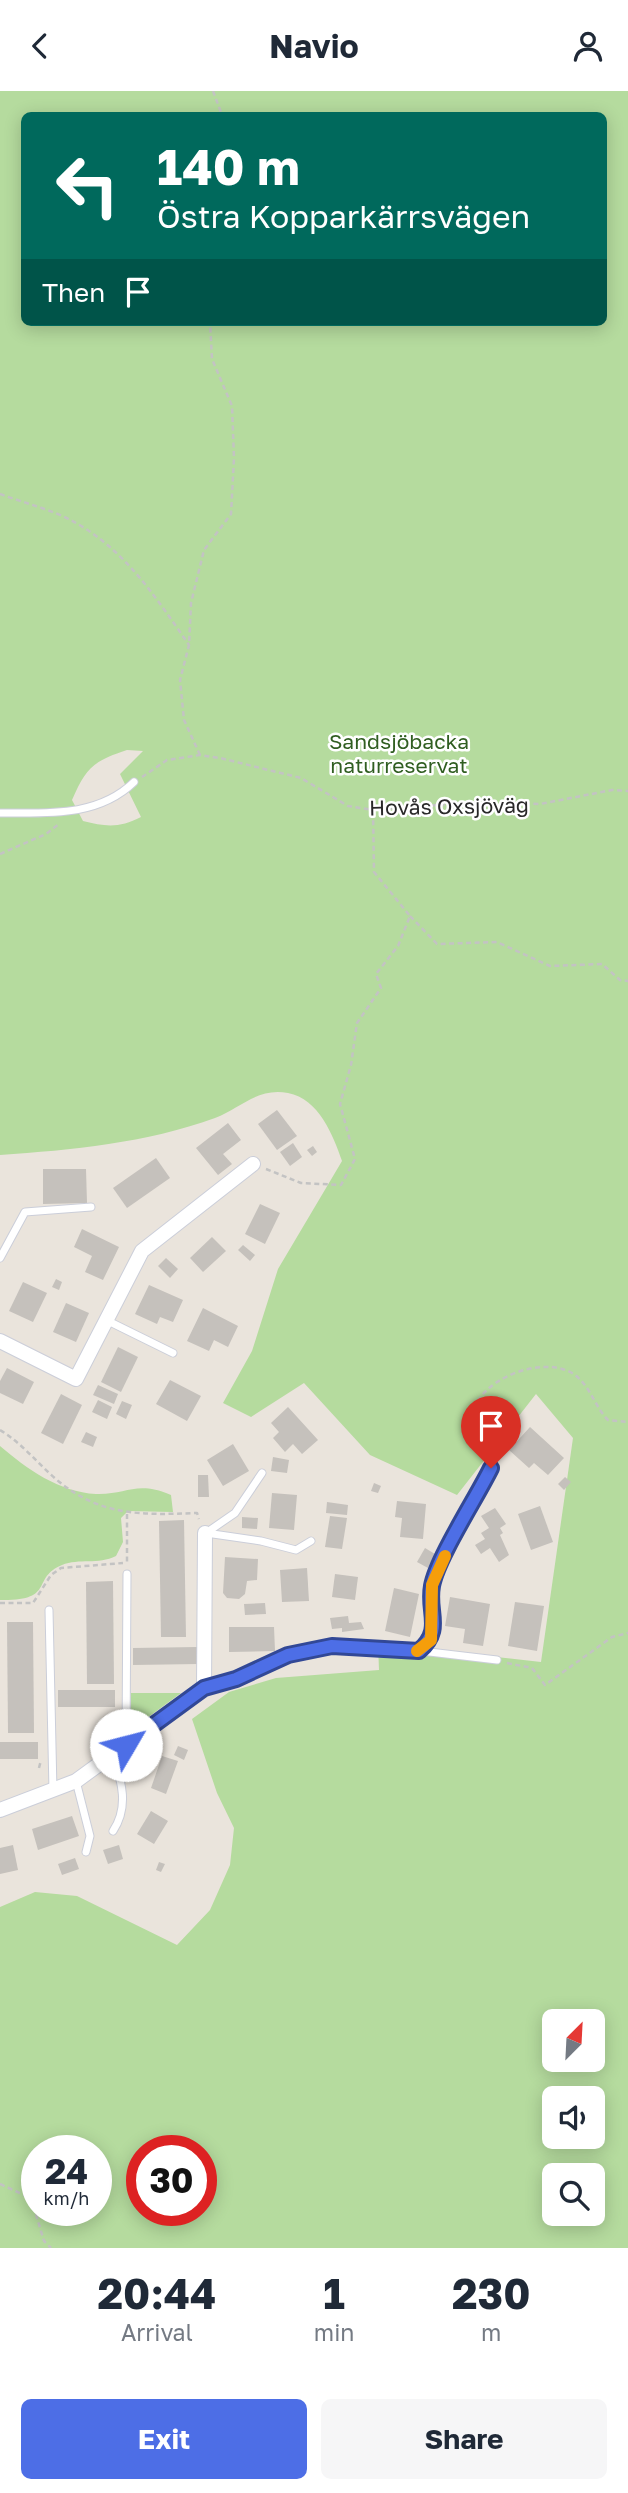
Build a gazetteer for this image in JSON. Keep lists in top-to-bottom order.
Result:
{
  "streets": {
    "path": ["Hovås Oxsjöväg"]
  },
  "parks": ["Sandsjöbacka naturreservat"],
  "north": "top right",
  "page": {
    "header": "Navio",
    "turn": ["140 m", "Östra Kopparkärrsvägen"],
    "then": "Then",
    "speed": "24 km/h",
    "limit": "30",
    "eta": [
      "20:44",
      "Arrival",
      "1",
      "min",
      "230",
      "m"
    ],
    "buttons": ["Exit", "Share"]
  }
}
